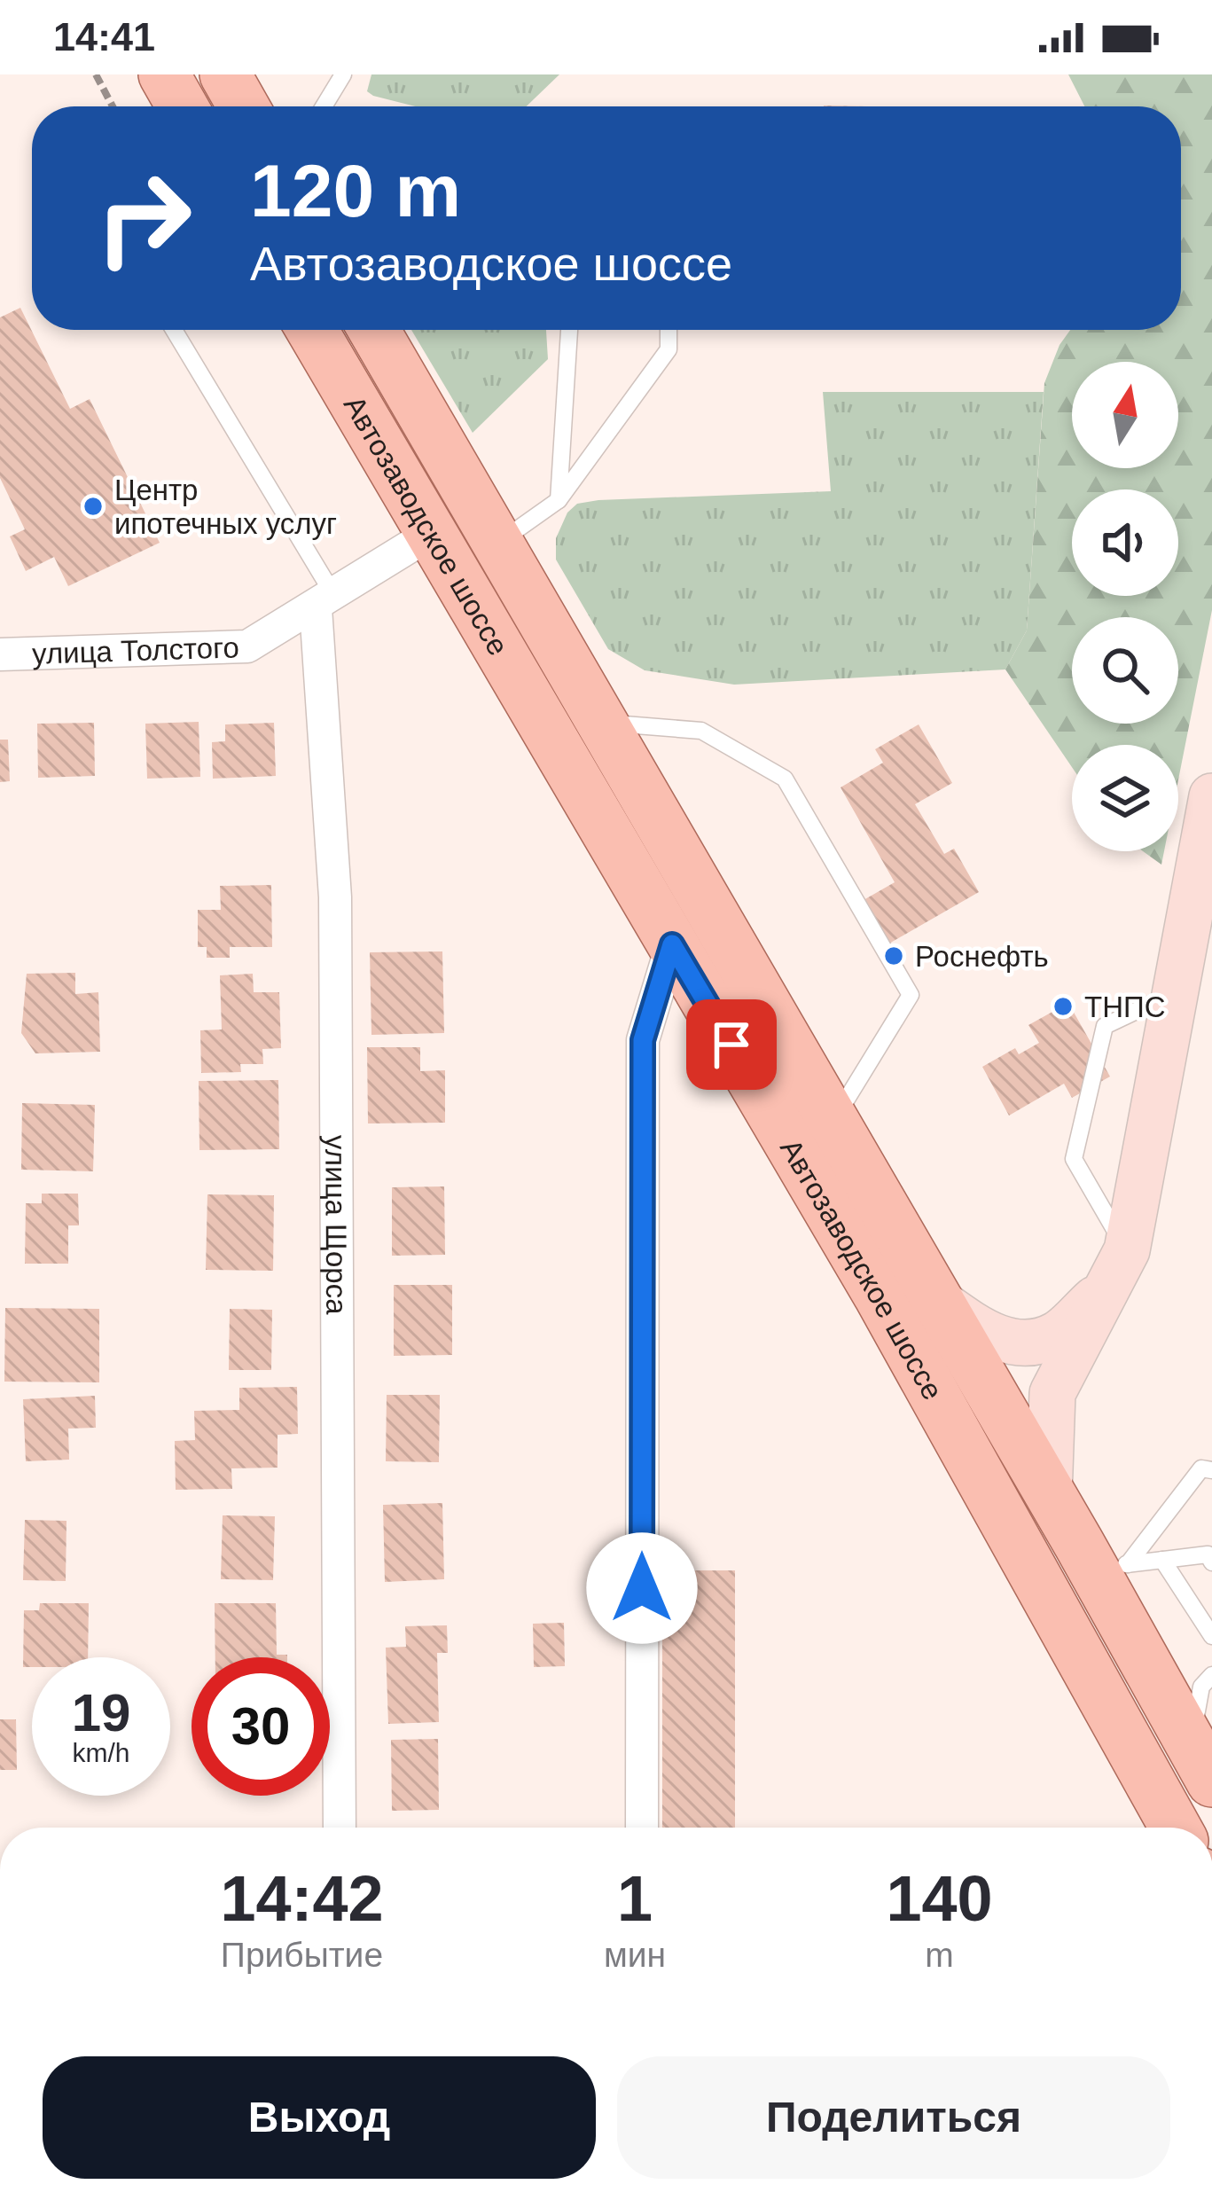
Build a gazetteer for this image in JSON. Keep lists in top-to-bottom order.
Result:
{
  "streets": {
    "main road": ["Автозаводское шоссе"],
    "street": ["улица Толстого", "улица Щорса"]
  },
  "crossings": [
    ["Автозаводское шоссе", "улица Толстого"],
    ["улица Толстого", "улица Щорса"]
  ],
  "places": ["Центр ипотечных услуг", "Роснефть", "ТНПС"],
  "north": "top",
  "page": {
    "status": "14:41",
    "turn": ["120 m", "Автозаводское шоссе"],
    "speed": "19 km/h",
    "limit": "30",
    "eta": [
      "14:42",
      "Прибытие",
      "1",
      "мин",
      "140",
      "m"
    ],
    "buttons": ["Выход", "Поделиться"]
  }
}
